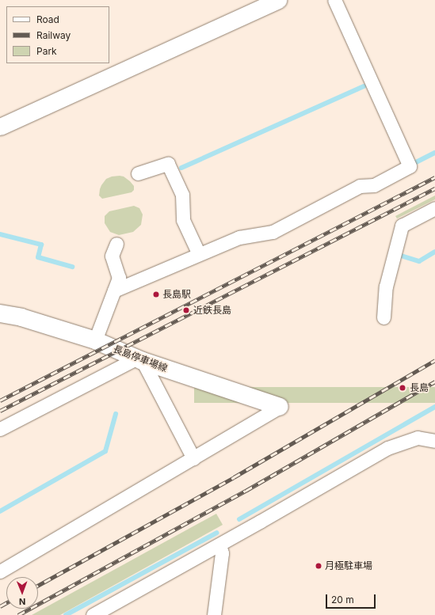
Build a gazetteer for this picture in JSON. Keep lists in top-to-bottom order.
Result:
{
  "streets": {
    "main road": ["長島停車場線"]
  },
  "places": [
    "長島駅",
    "近鉄長島",
    "長島",
    "月極駐車場"
  ],
  "legend": ["Road", "Railway", "Park"],
  "scale_bar": "20 m",
  "north": "bottom"
}
